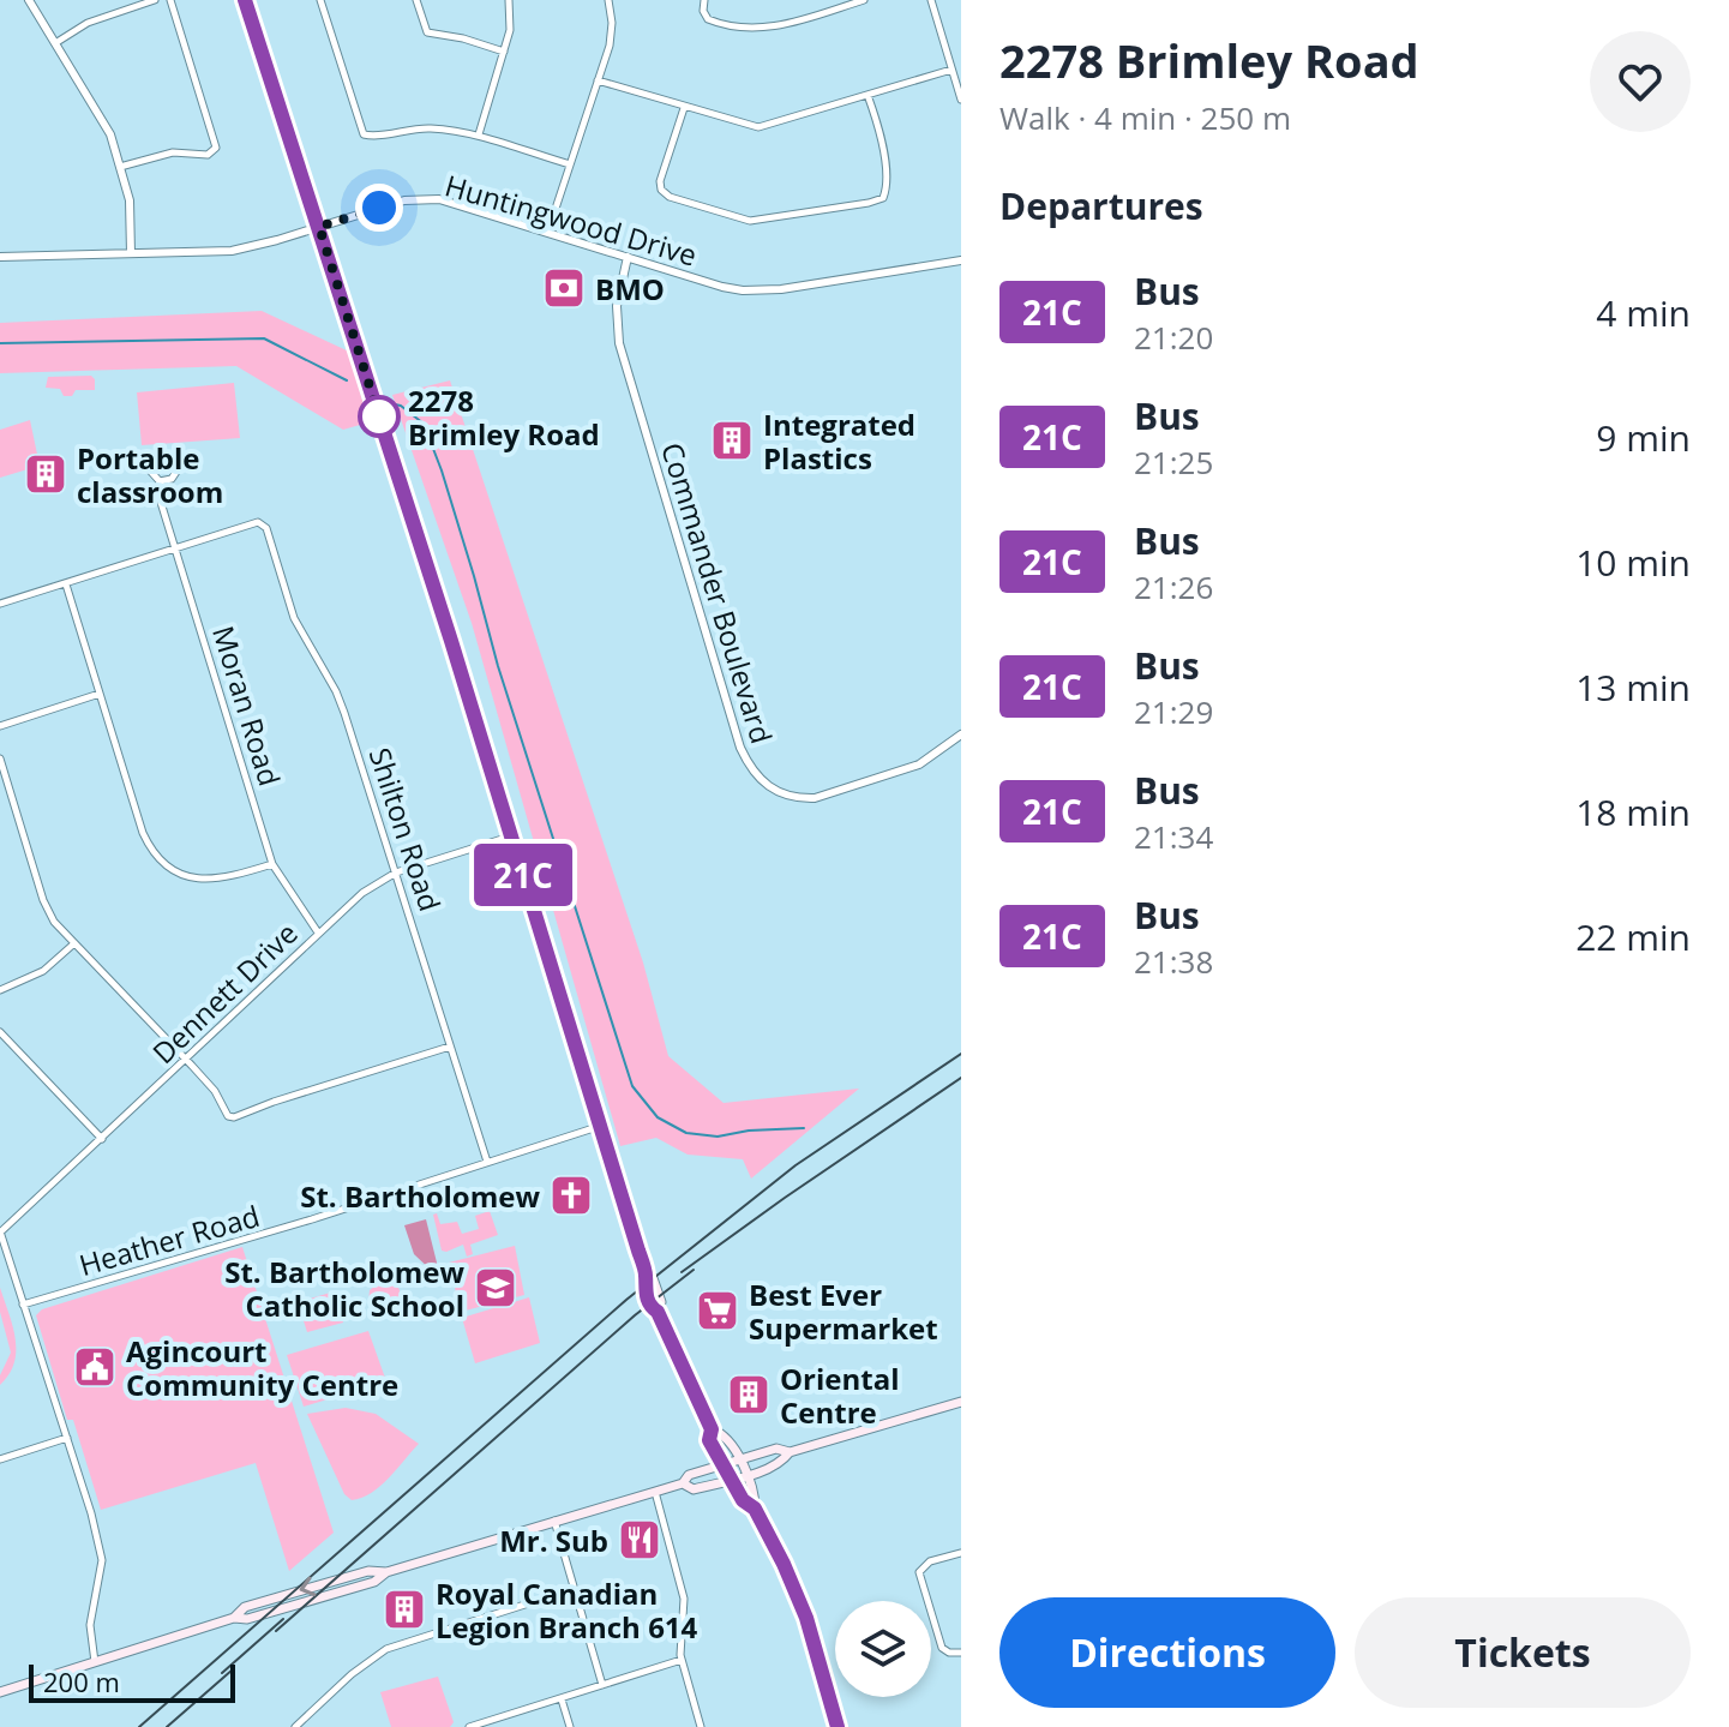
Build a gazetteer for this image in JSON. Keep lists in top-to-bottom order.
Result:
{
  "streets": {
    "street": [
      "Huntingwood Drive",
      "Commander Boulevard",
      "Moran Road",
      "Shilton Road",
      "Dennett Drive",
      "Heather Road"
    ]
  },
  "crossings": [
    ["Huntingwood Drive", "Commander Boulevard"],
    ["Moran Road", "Shilton Road"],
    ["Moran Road", "Dennett Drive"],
    ["Shilton Road", "Dennett Drive"],
    ["Shilton Road", "Heather Road"]
  ],
  "places": {
    "bank": ["BMO"],
    "other": ["2278 Brimley Road"],
    "building": [
      "Integrated Plastics",
      "Portable classroom",
      "Oriental Centre",
      "Royal Canadian Legion Branch 614"
    ],
    "church": ["St. Bartholomew"],
    "school or university": ["St. Bartholomew Catholic School"],
    "supermarket": ["Best Ever Supermarket"],
    "public building": ["Agincourt Community Centre"],
    "restaurant": ["Mr. Sub"]
  },
  "lines": ["bus line 21C"],
  "scale_bar": "200 m",
  "page": {
    "on_map": "21C",
    "heading": [
      ["2278 Brimley Road", "Walk · 4 min · 250 m"],
      "Departures"
    ],
    "list": [
      {
        "mark": "21C",
        "name": "Bus",
        "note": "21:20",
        "value": "4 min"
      },
      {
        "mark": "21C",
        "name": "Bus",
        "note": "21:25",
        "value": "9 min"
      },
      {
        "mark": "21C",
        "name": "Bus",
        "note": "21:26",
        "value": "10 min"
      },
      {
        "mark": "21C",
        "name": "Bus",
        "note": "21:29",
        "value": "13 min"
      },
      {
        "mark": "21C",
        "name": "Bus",
        "note": "21:34",
        "value": "18 min"
      },
      {
        "mark": "21C",
        "name": "Bus",
        "note": "21:38",
        "value": "22 min"
      }
    ],
    "buttons": ["Directions", "Tickets"],
    "scale": "200 m"
  }
}
